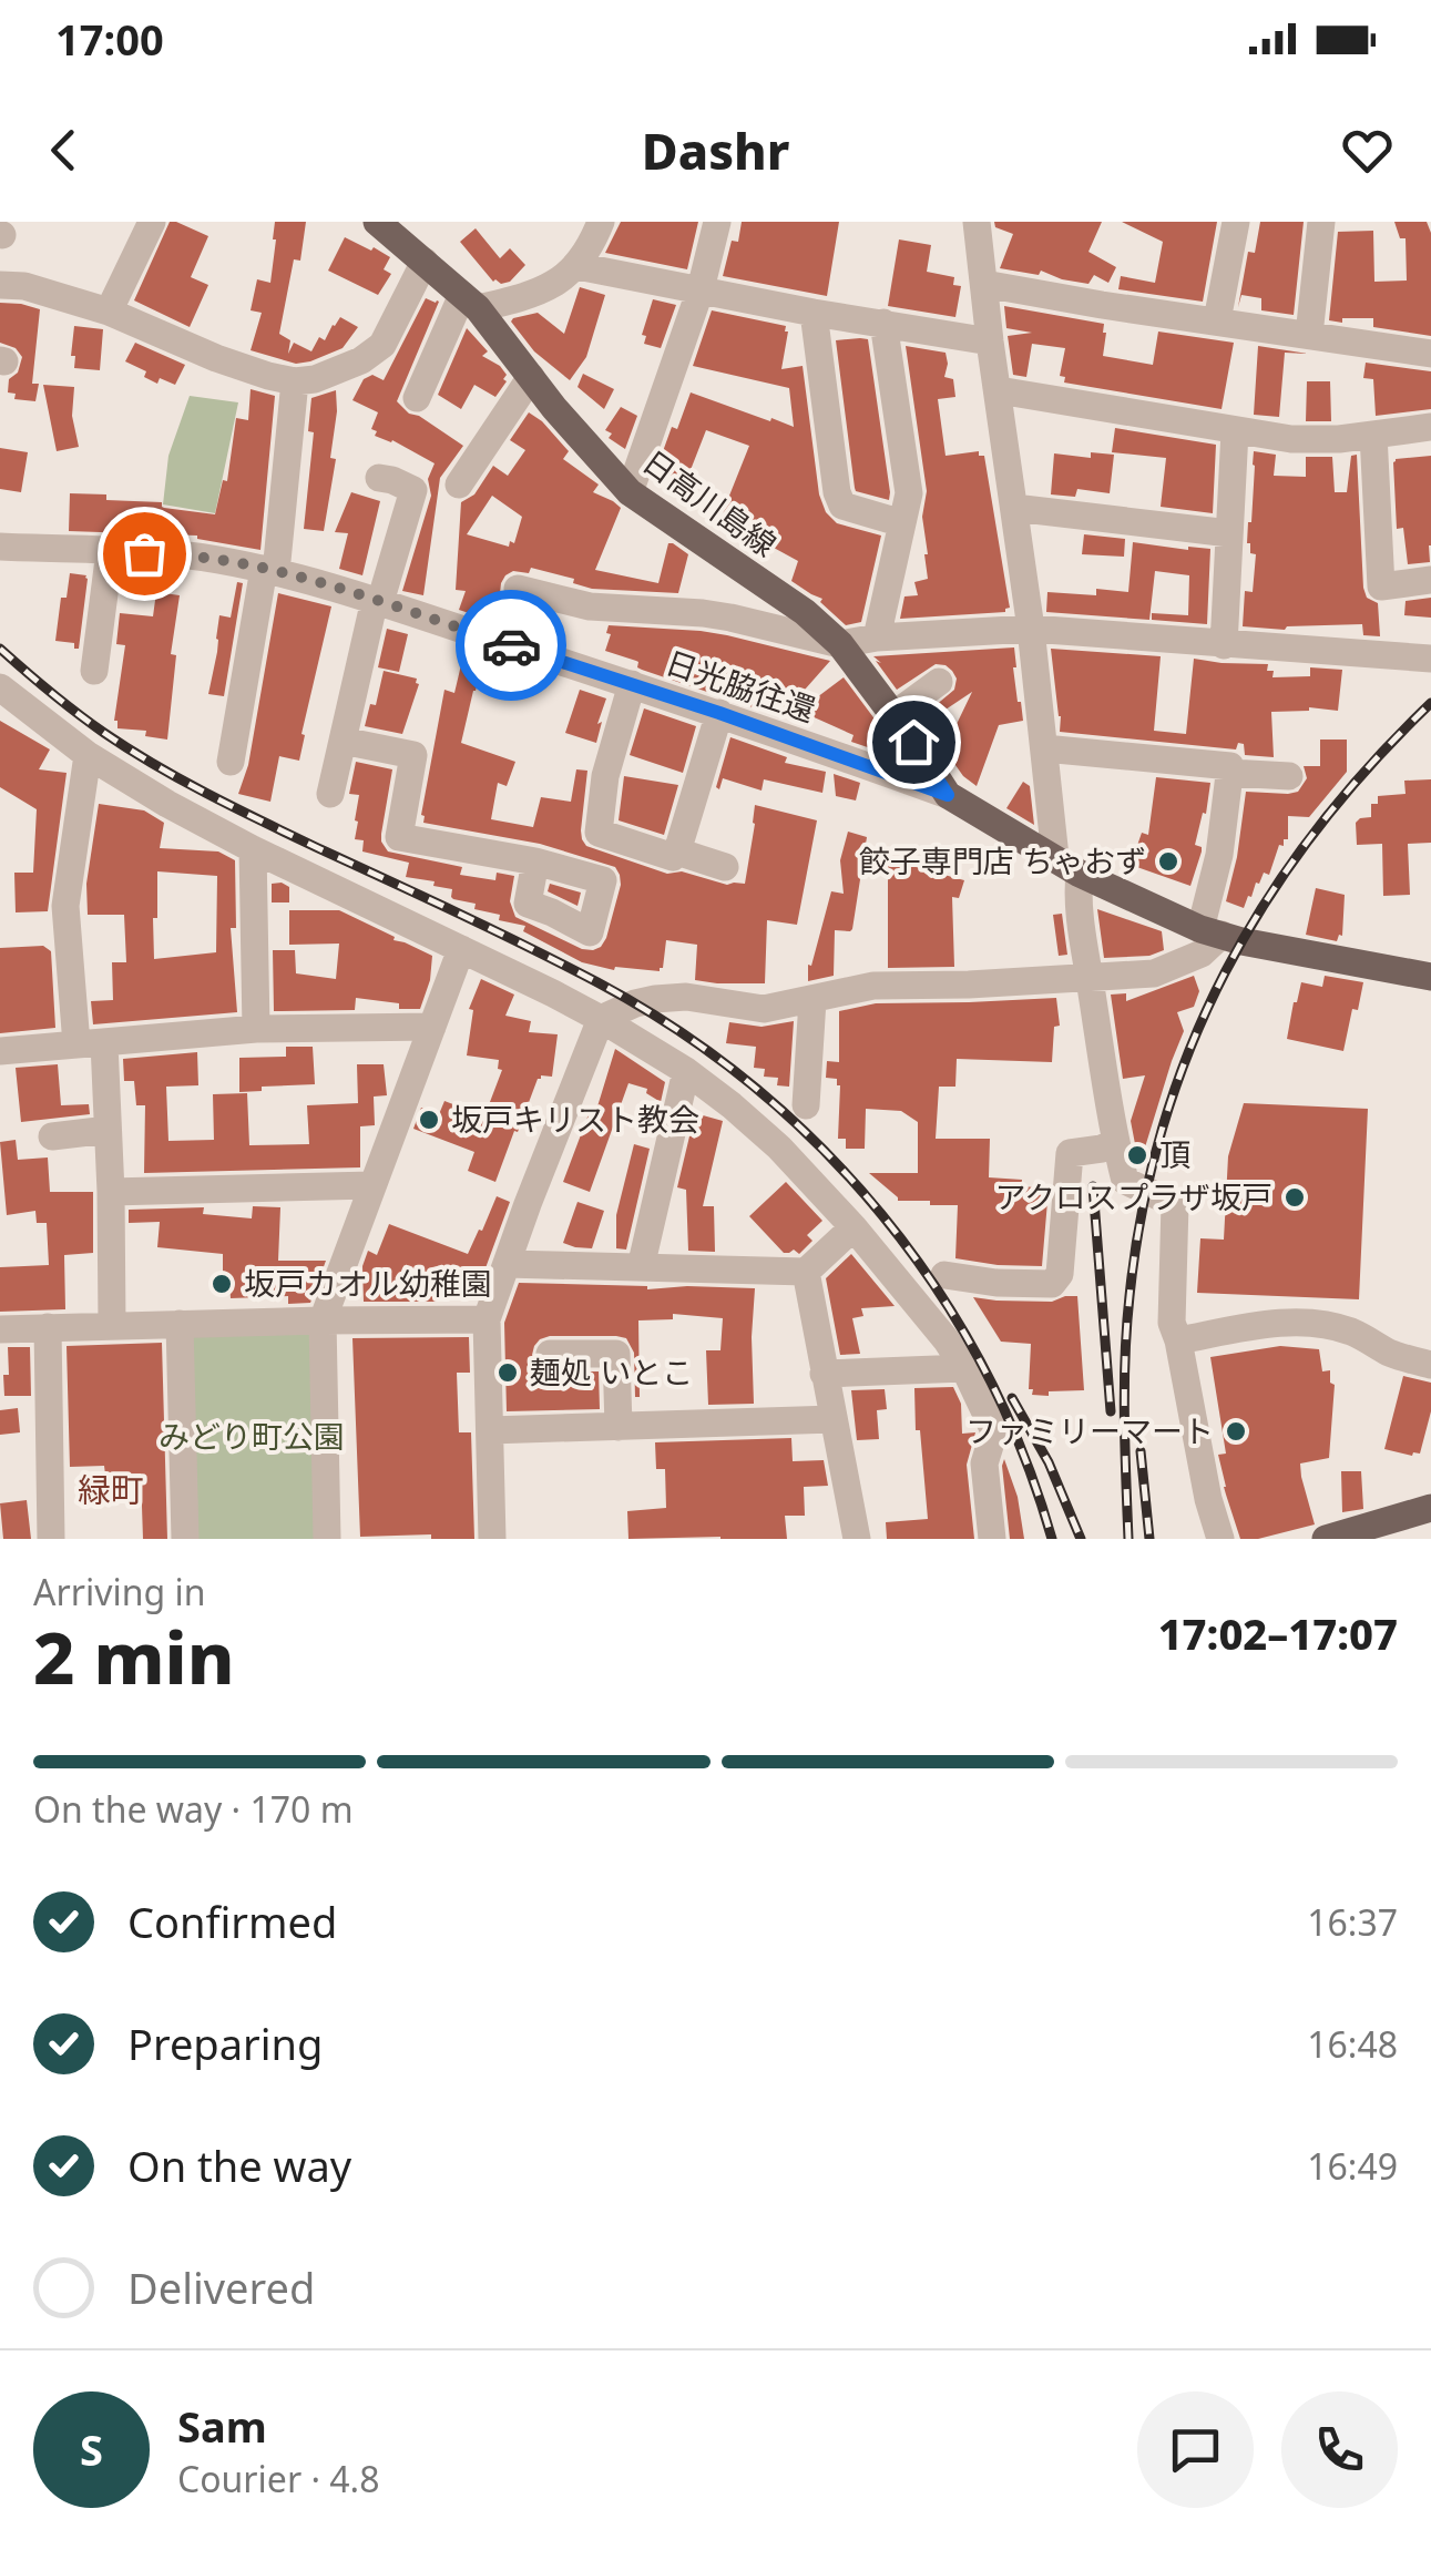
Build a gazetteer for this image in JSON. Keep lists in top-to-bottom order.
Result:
{
  "streets": {
    "main road": ["日高川島線", "日光脇往還"]
  },
  "crossings": [
    ["日高川島線", "日光脇往還"]
  ],
  "districts": ["緑町"],
  "parks": ["みどり町公園"],
  "places": [
    "餃子専門店 ちゃおず",
    "坂戸キリスト教会",
    "頂",
    "アクロスプラザ坂戸",
    "坂戸カオル幼稚園",
    "麺処 いとこ",
    "ファミリーマート"
  ],
  "page": {
    "status": "17:00",
    "header": "Dashr",
    "heading": ["2 min", "Arriving in", "17:02–17:07"],
    "panel": ["Sam", "Courier · 4.8"],
    "bar": "On the way · 170 m",
    "list": [
      ["Confirmed", "16:37"],
      ["Preparing", "16:48"],
      ["On the way", "16:49"],
      "Delivered"
    ],
    "round": "S"
  }
}
